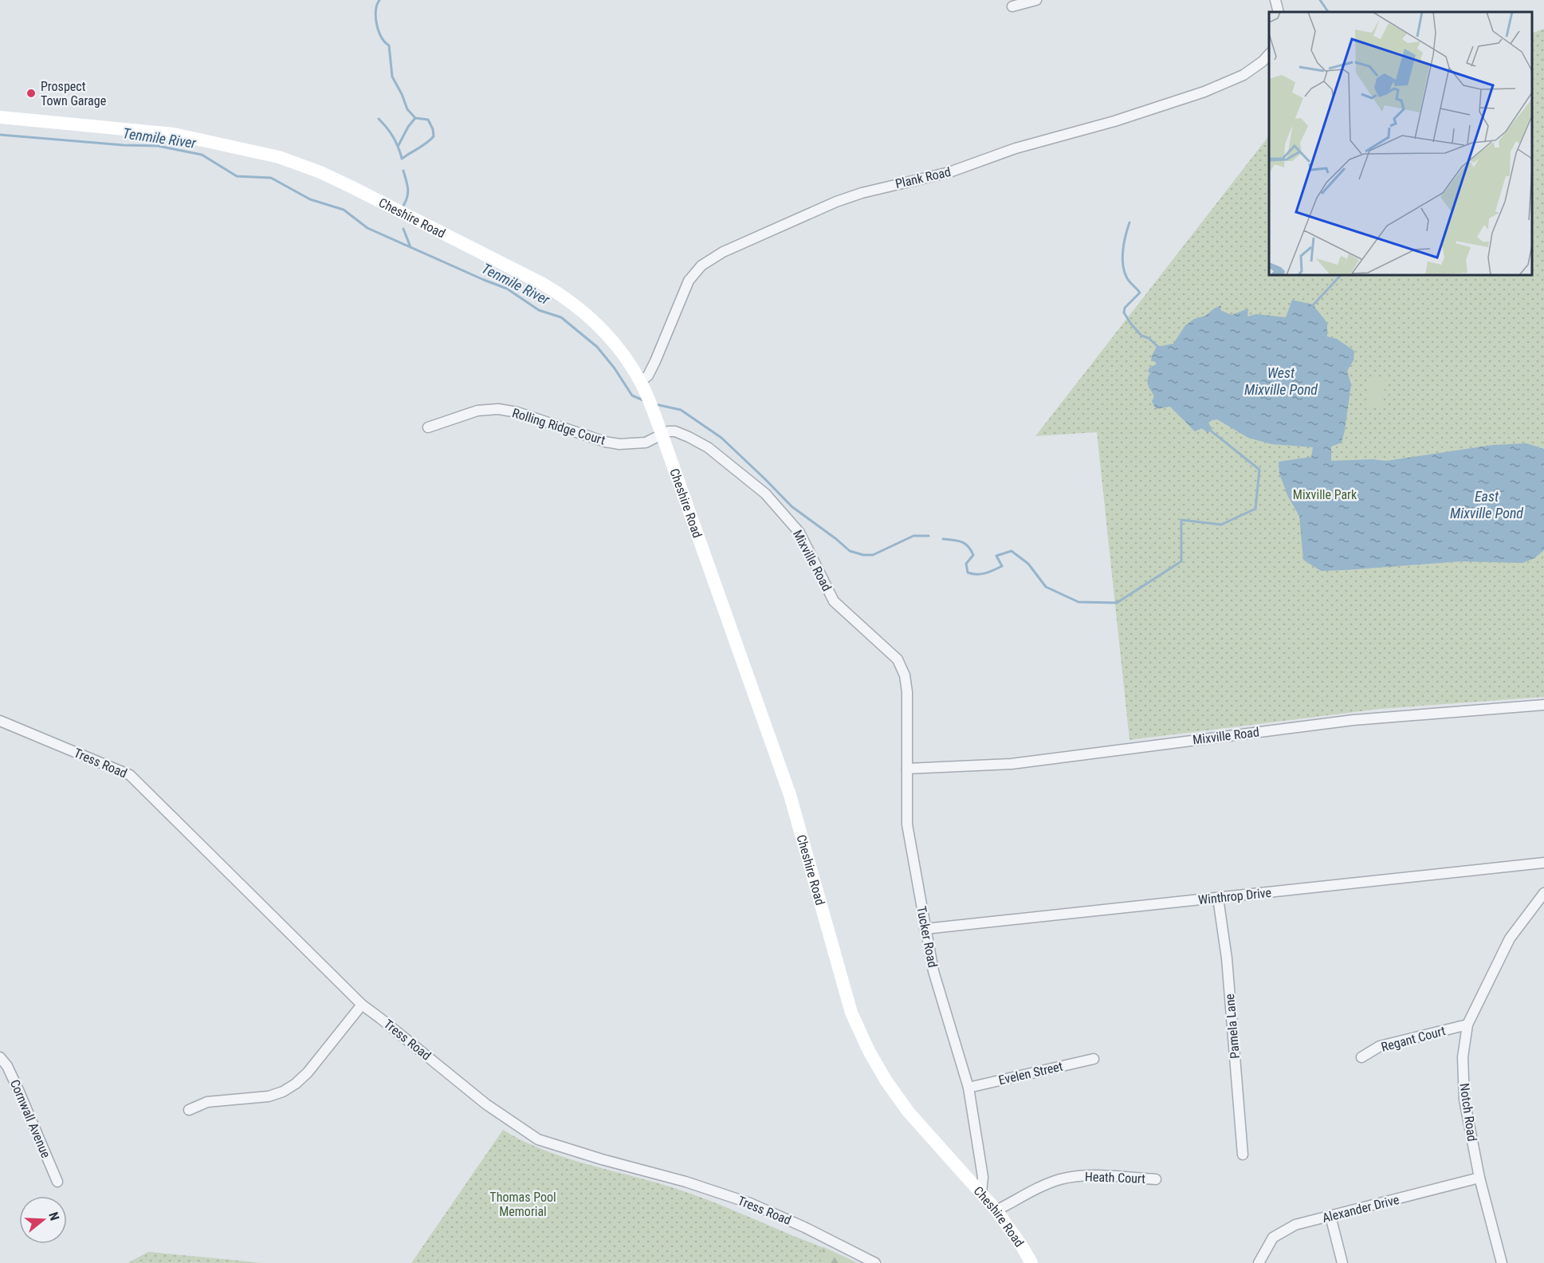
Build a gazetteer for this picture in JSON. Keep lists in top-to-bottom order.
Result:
{
  "streets": {
    "main road": ["Cheshire Road"],
    "street": [
      "Plank Road",
      "Rolling Ridge Court",
      "Mixville Road",
      "Tress Road",
      "Winthrop Drive",
      "Tucker Road",
      "Pamela Lane",
      "Regant Court",
      "Evelen Street",
      "Notch Road",
      "Cornwall Avenue",
      "Heath Court",
      "Alexander Drive"
    ]
  },
  "crossings": [
    ["Plank Road", "Cheshire Road"],
    ["Cheshire Road", "Rolling Ridge Court"],
    ["Cheshire Road", "Mixville Road"],
    ["Cheshire Road", "Tucker Road"],
    ["Cheshire Road", "Heath Court"],
    ["Rolling Ridge Court", "Mixville Road"],
    ["Mixville Road", "Tucker Road"],
    ["Winthrop Drive", "Tucker Road"],
    ["Winthrop Drive", "Pamela Lane"],
    ["Tucker Road", "Evelen Street"],
    ["Regant Court", "Notch Road"],
    ["Notch Road", "Alexander Drive"]
  ],
  "water": ["Tenmile River", "West Mixville Pond", "East Mixville Pond"],
  "parks": ["Mixville Park", "Thomas Pool Memorial"],
  "places": ["Prospect Town Garage"],
  "north": "right"
}
